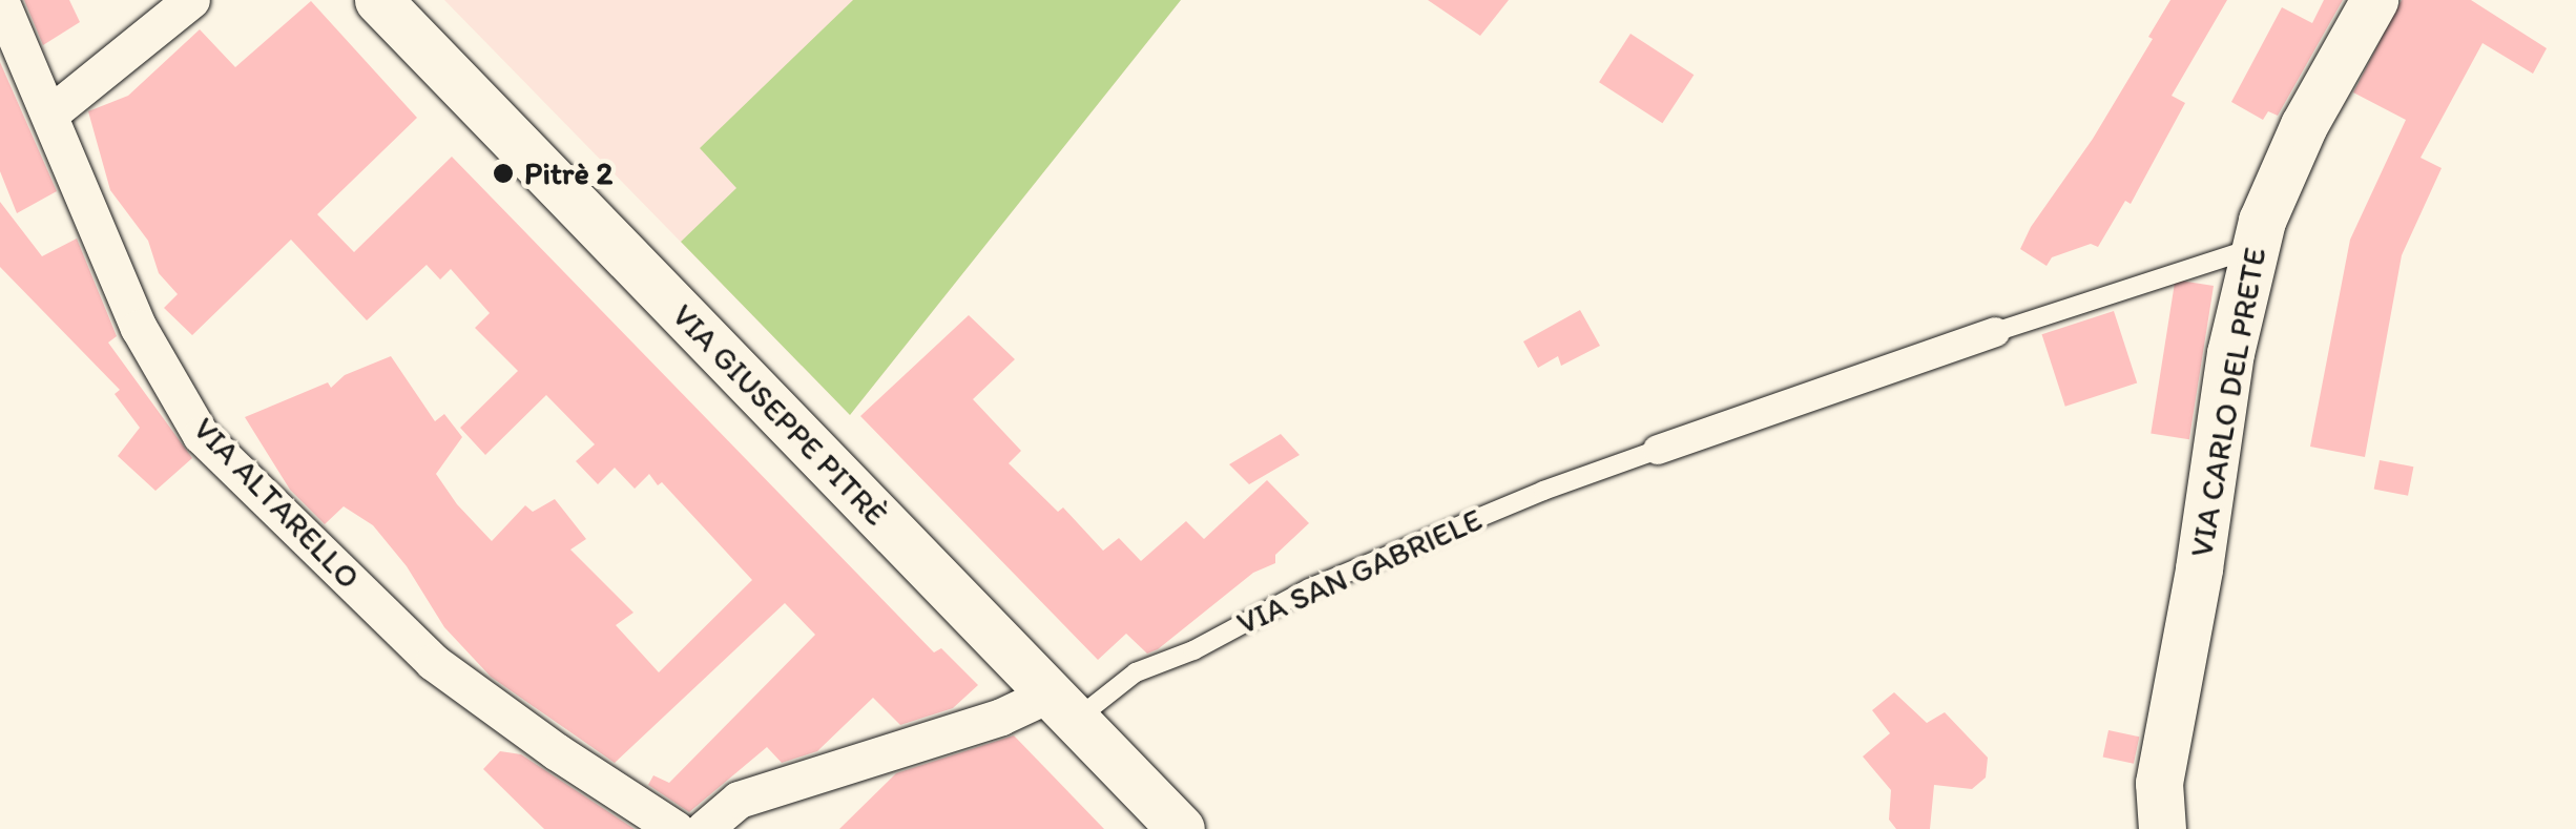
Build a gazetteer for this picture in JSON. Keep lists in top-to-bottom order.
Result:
{
  "streets": {
    "street": [
      "VIA CARLO DEL PRETE",
      "VIA GIUSEPPE PITRÈ",
      "VIA ALTARELLO",
      "VIA SAN GABRIELE"
    ]
  },
  "crossings": [
    ["VIA GIUSEPPE PITRÈ", "VIA SAN GABRIELE"]
  ],
  "places": ["Pitrè 2"]
}
